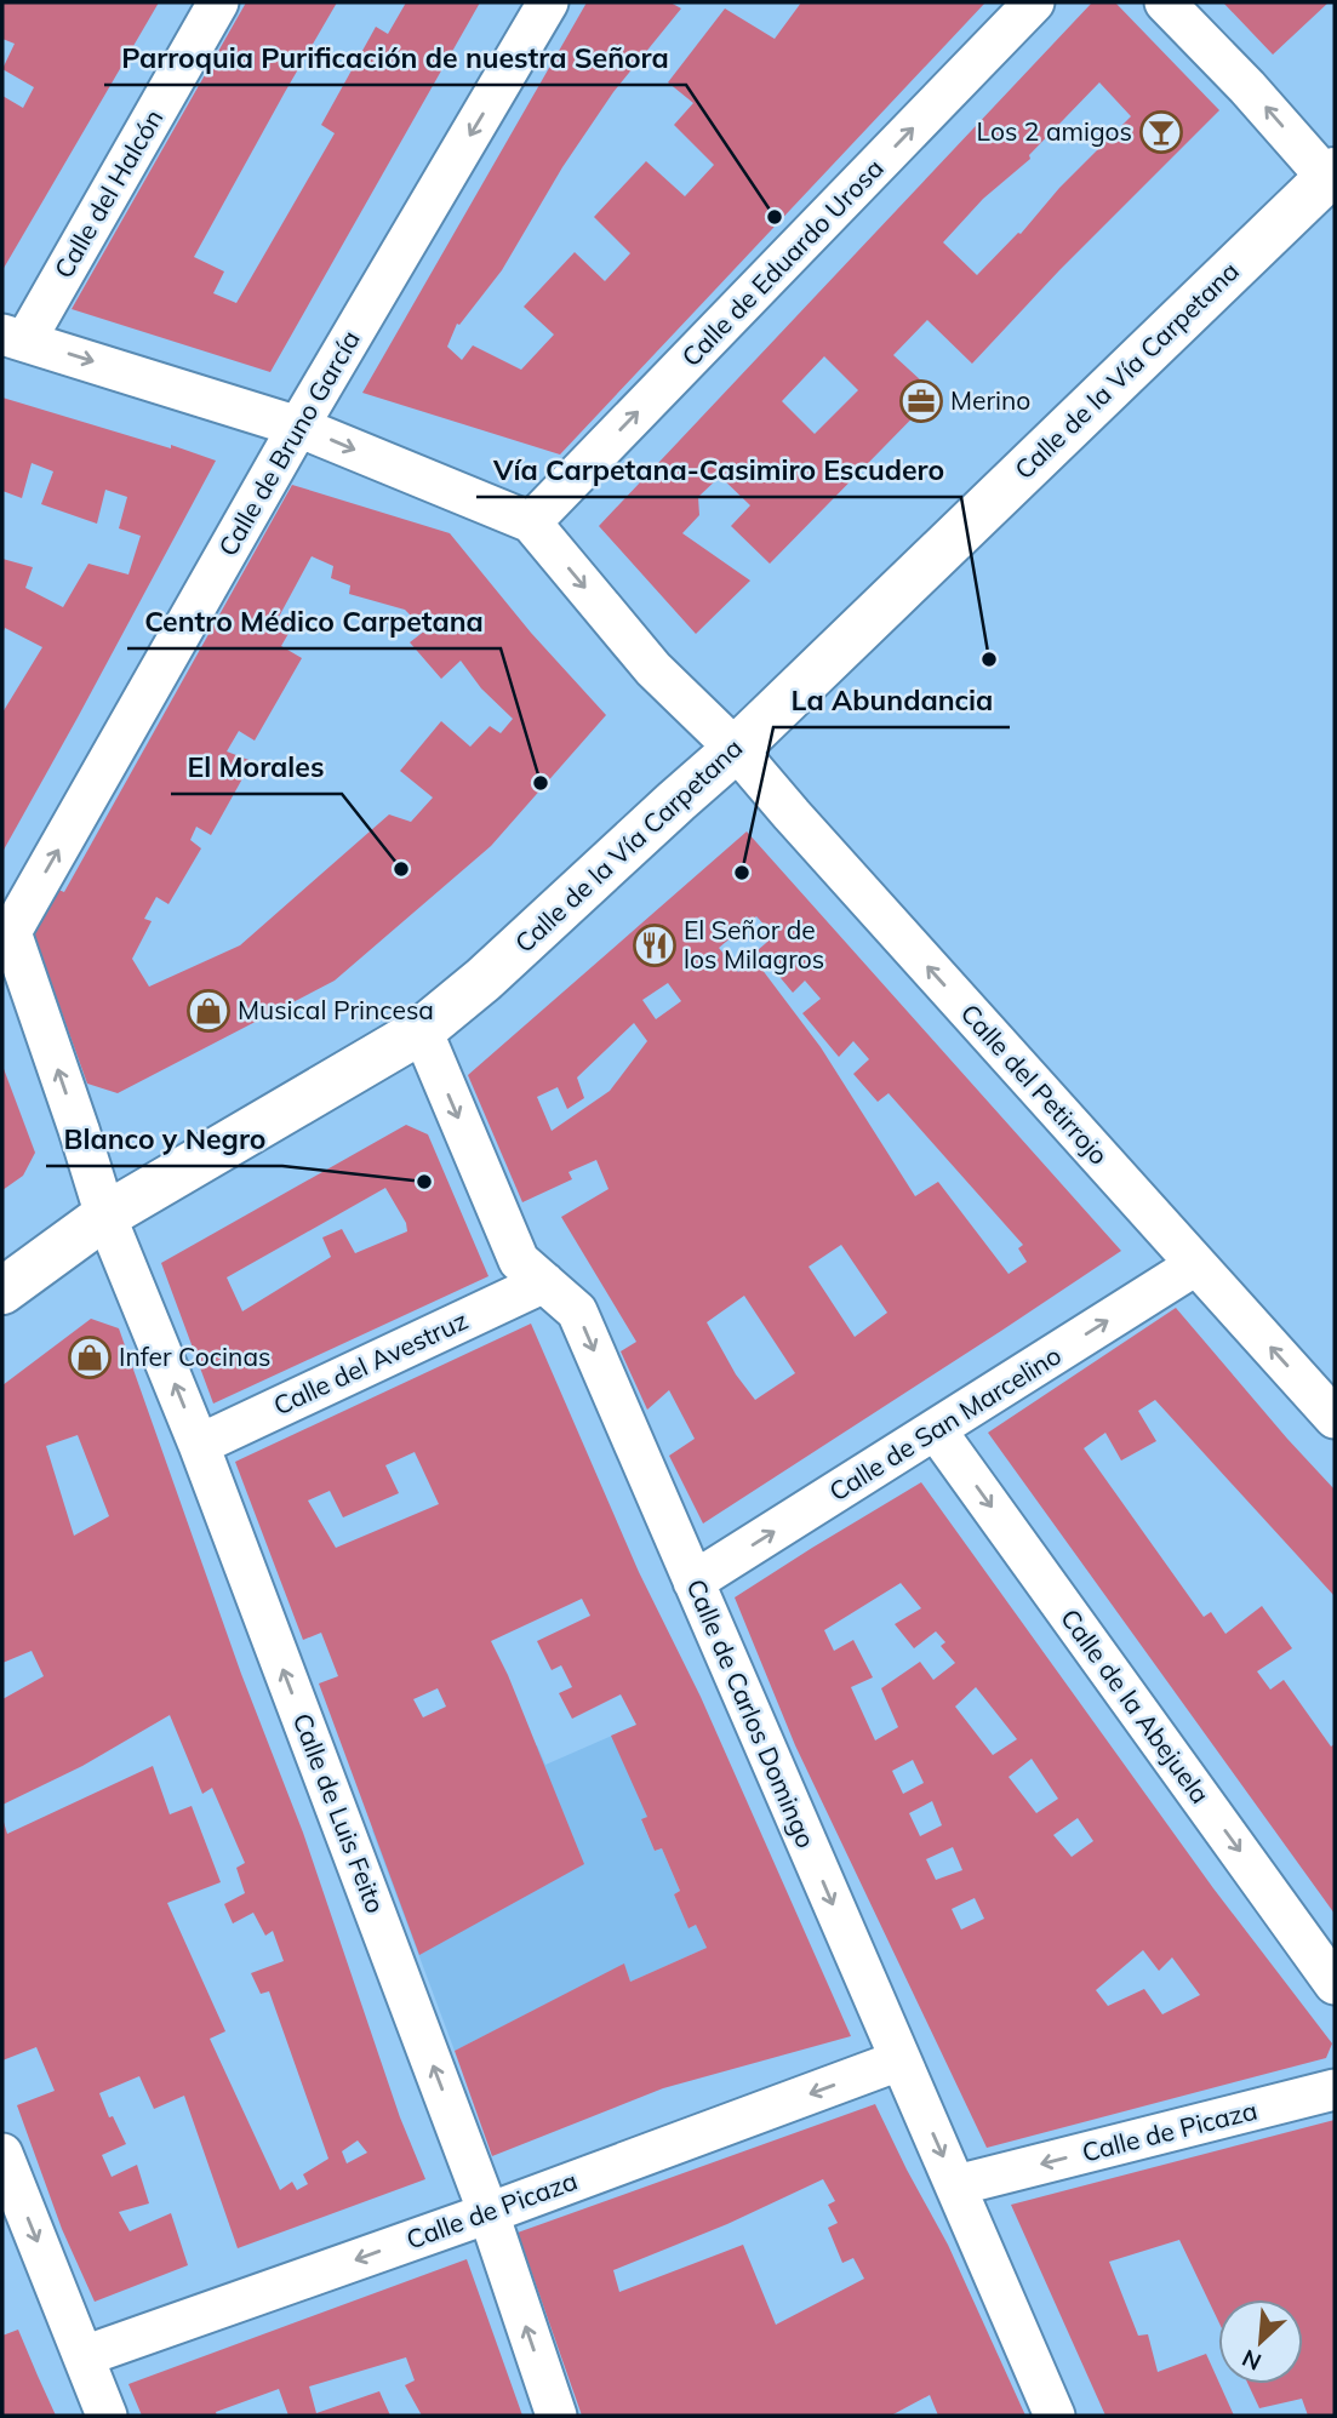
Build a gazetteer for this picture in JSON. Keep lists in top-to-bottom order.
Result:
{
  "streets": {
    "street": [
      "Calle del Halcón",
      "Calle de Eduardo Urosa",
      "Calle de la Vía Carpetana",
      "Calle de Bruno García",
      "Calle del Petirrojo",
      "Calle del Avestruz",
      "Calle de San Marcelino",
      "Calle de la Abejuela",
      "Calle de Carlos Domingo",
      "Calle de Luis Feito",
      "Calle de Picaza"
    ]
  },
  "crossings": [
    ["Calle de Eduardo Urosa", "Calle del Petirrojo"],
    ["Calle de la Vía Carpetana", "Calle del Petirrojo"],
    ["Calle de la Vía Carpetana", "Calle de Carlos Domingo"],
    ["Calle de la Vía Carpetana", "Calle de Luis Feito"],
    ["Calle de Bruno García", "Calle de Luis Feito"],
    ["Calle del Petirrojo", "Calle de San Marcelino"],
    ["Calle del Avestruz", "Calle de Carlos Domingo"],
    ["Calle del Avestruz", "Calle de Luis Feito"],
    ["Calle de San Marcelino", "Calle de la Abejuela"],
    ["Calle de San Marcelino", "Calle de Carlos Domingo"],
    ["Calle de Carlos Domingo", "Calle de Picaza"],
    ["Calle de Luis Feito", "Calle de Picaza"]
  ],
  "one_way": [
    "Calle de Eduardo Urosa",
    "Calle de San Marcelino",
    "Calle de la Abejuela",
    "Calle de Carlos Domingo",
    "Calle de Luis Feito",
    "Calle de Picaza"
  ],
  "places": {
    "bar": ["Los 2 amigos"],
    "other": [
      "Parroquia Purificación de nuestra Señora",
      "Vía Carpetana-Casimiro Escudero",
      "Centro Médico Carpetana",
      "El Morales",
      "La Abundancia",
      "Blanco y Negro"
    ],
    "office": ["Merino"],
    "restaurant": ["El Señor de los Milagros"],
    "shop": ["Musical Princesa", "Infer Cocinas"]
  },
  "north": "bottom left"
}
